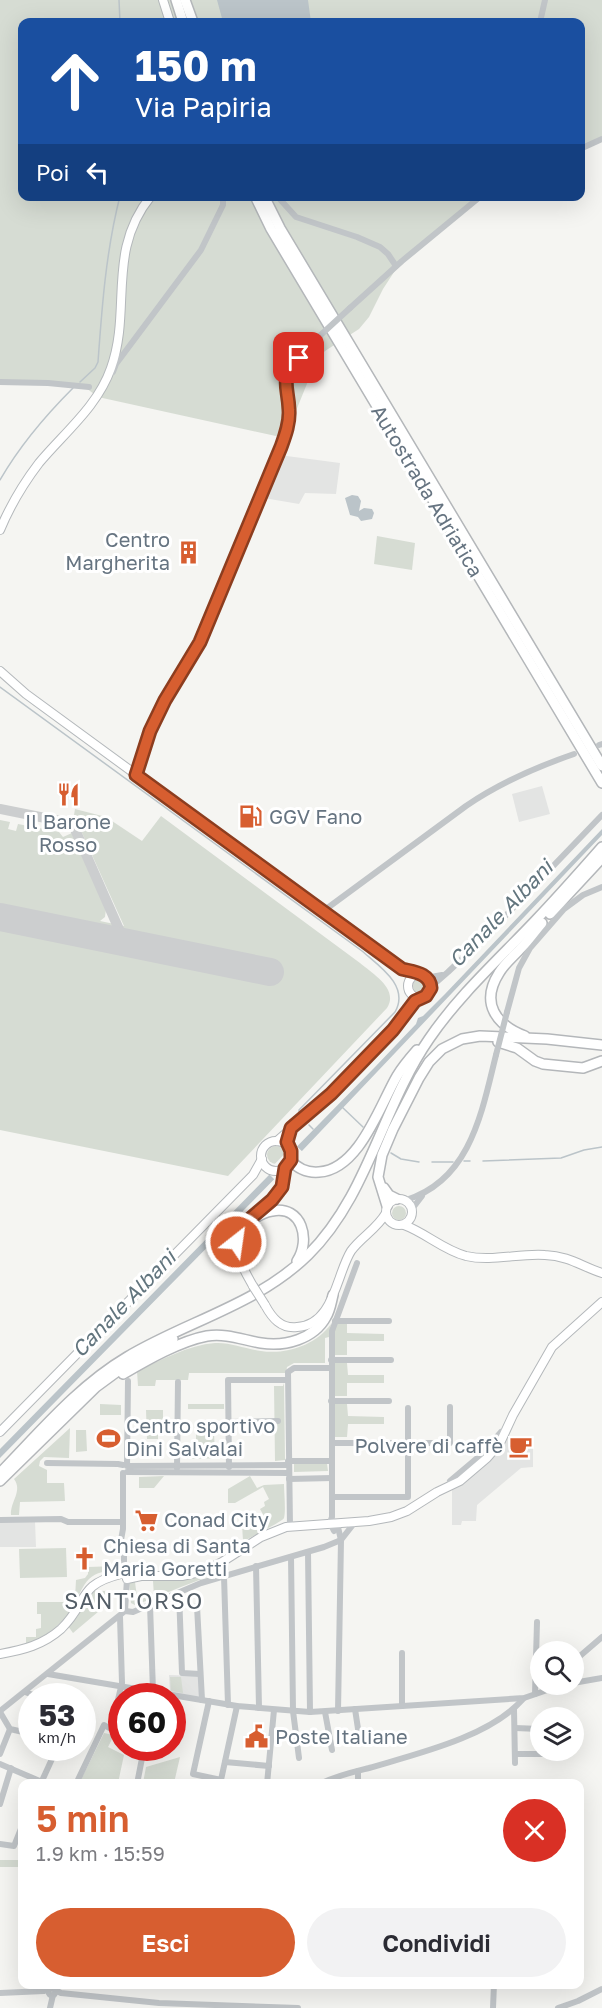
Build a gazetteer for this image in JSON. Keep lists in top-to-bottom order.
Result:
{
  "streets": {
    "highway": ["Autostrada Adriatica"]
  },
  "districts": ["SANT'ORSO"],
  "water": ["Canale Albani"],
  "places": {
    "building": ["Centro Margherita"],
    "restaurant": ["Il Barone Rosso"],
    "fuel station": ["GGV Fano"],
    "sports": ["Centro sportivo Dini Salvalai"],
    "cafe": ["Polvere di caffè"],
    "supermarket": ["Conad City"],
    "church": ["Chiesa di Santa Maria Goretti"],
    "public building": ["Poste Italiane"]
  },
  "page": {
    "turn": ["150 m", "Via Papiria"],
    "then": "Poi",
    "speed": "53 km/h",
    "limit": "60",
    "heading": ["5 min", "1.9 km · 15:59"],
    "buttons": ["Esci", "Condividi"]
  }
}
